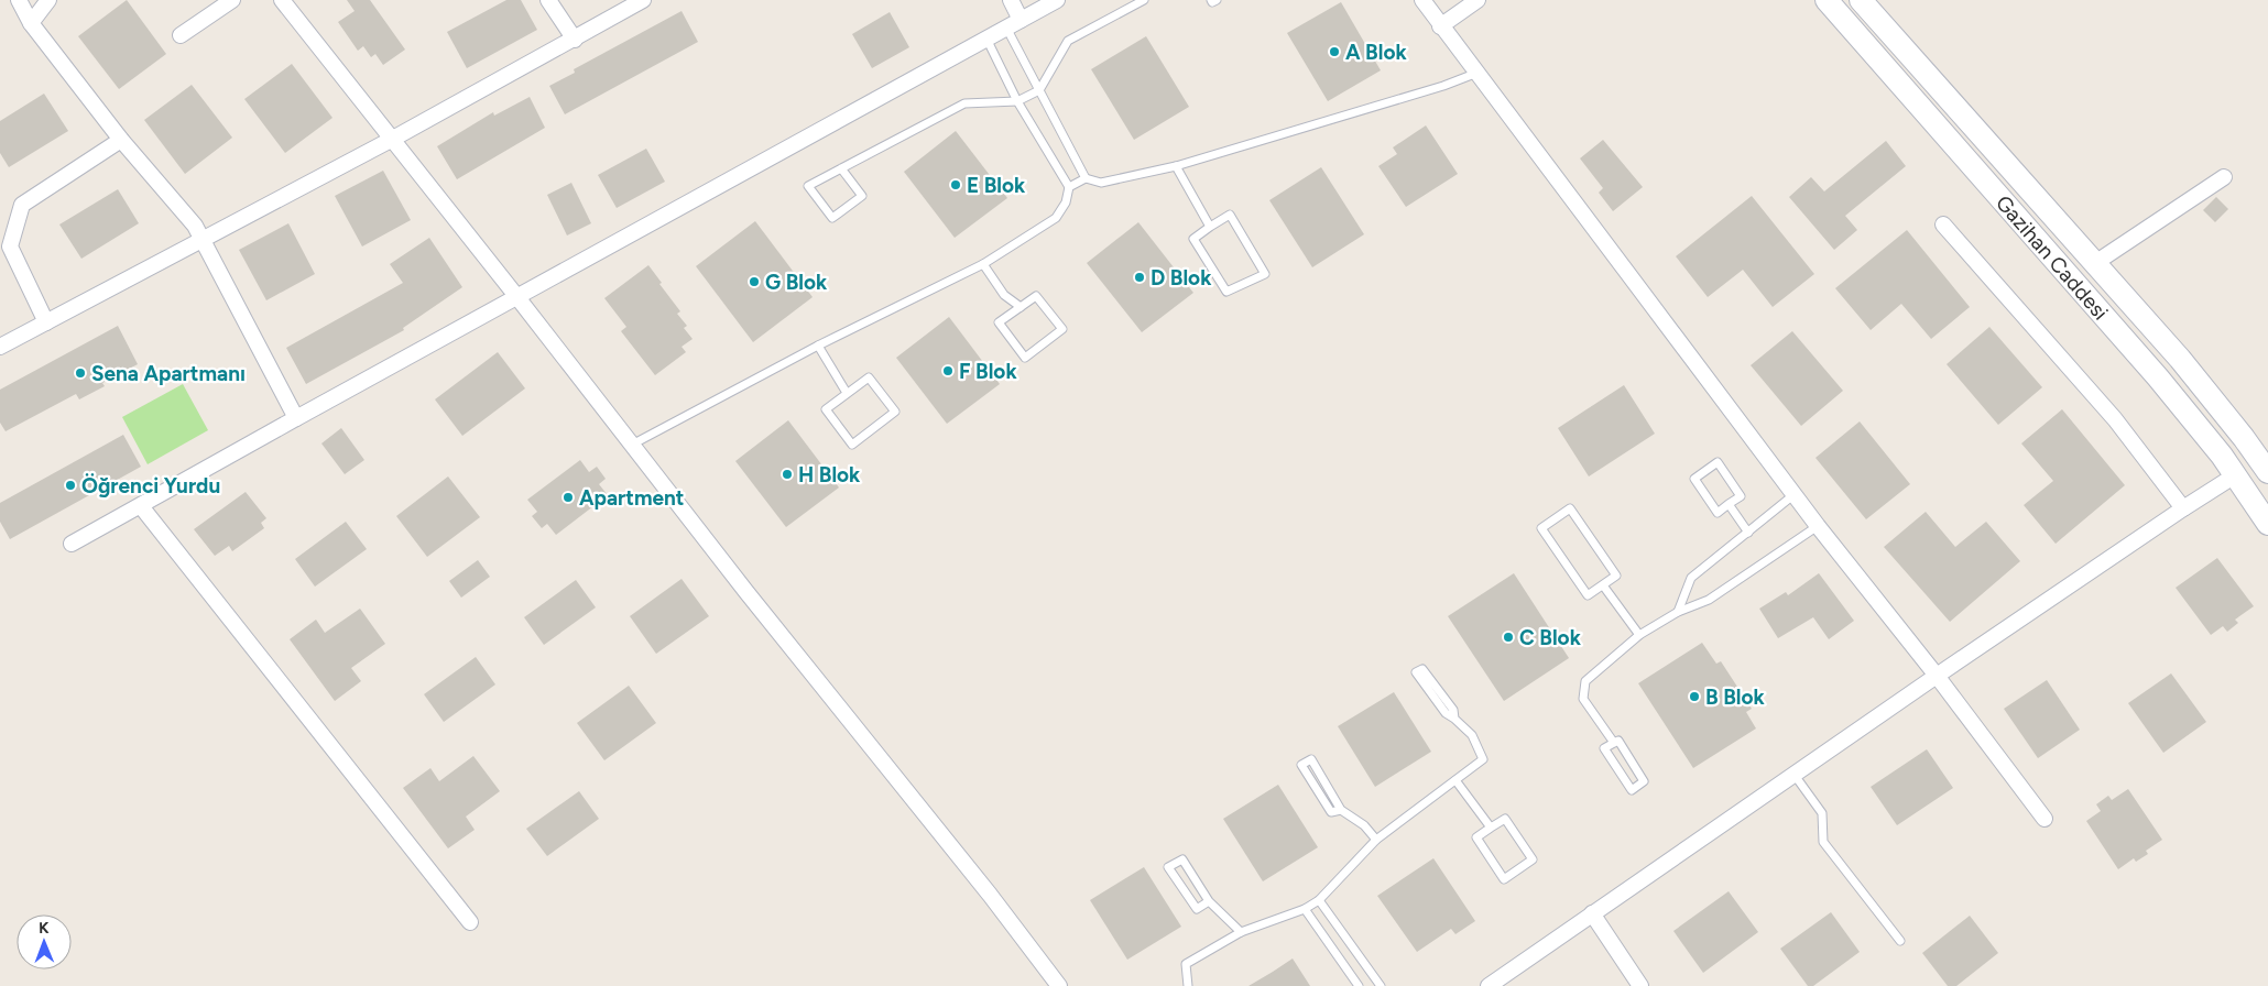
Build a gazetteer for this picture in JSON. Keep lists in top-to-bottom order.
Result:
{
  "streets": {
    "main road": ["Gazihan Caddesi"]
  },
  "places": [
    "A Blok",
    "E Blok",
    "D Blok",
    "G Blok",
    "F Blok",
    "Sena Apartmanı",
    "H Blok",
    "Öğrenci Yurdu",
    "Apartment",
    "C Blok",
    "B Blok"
  ],
  "north": "top"
}
